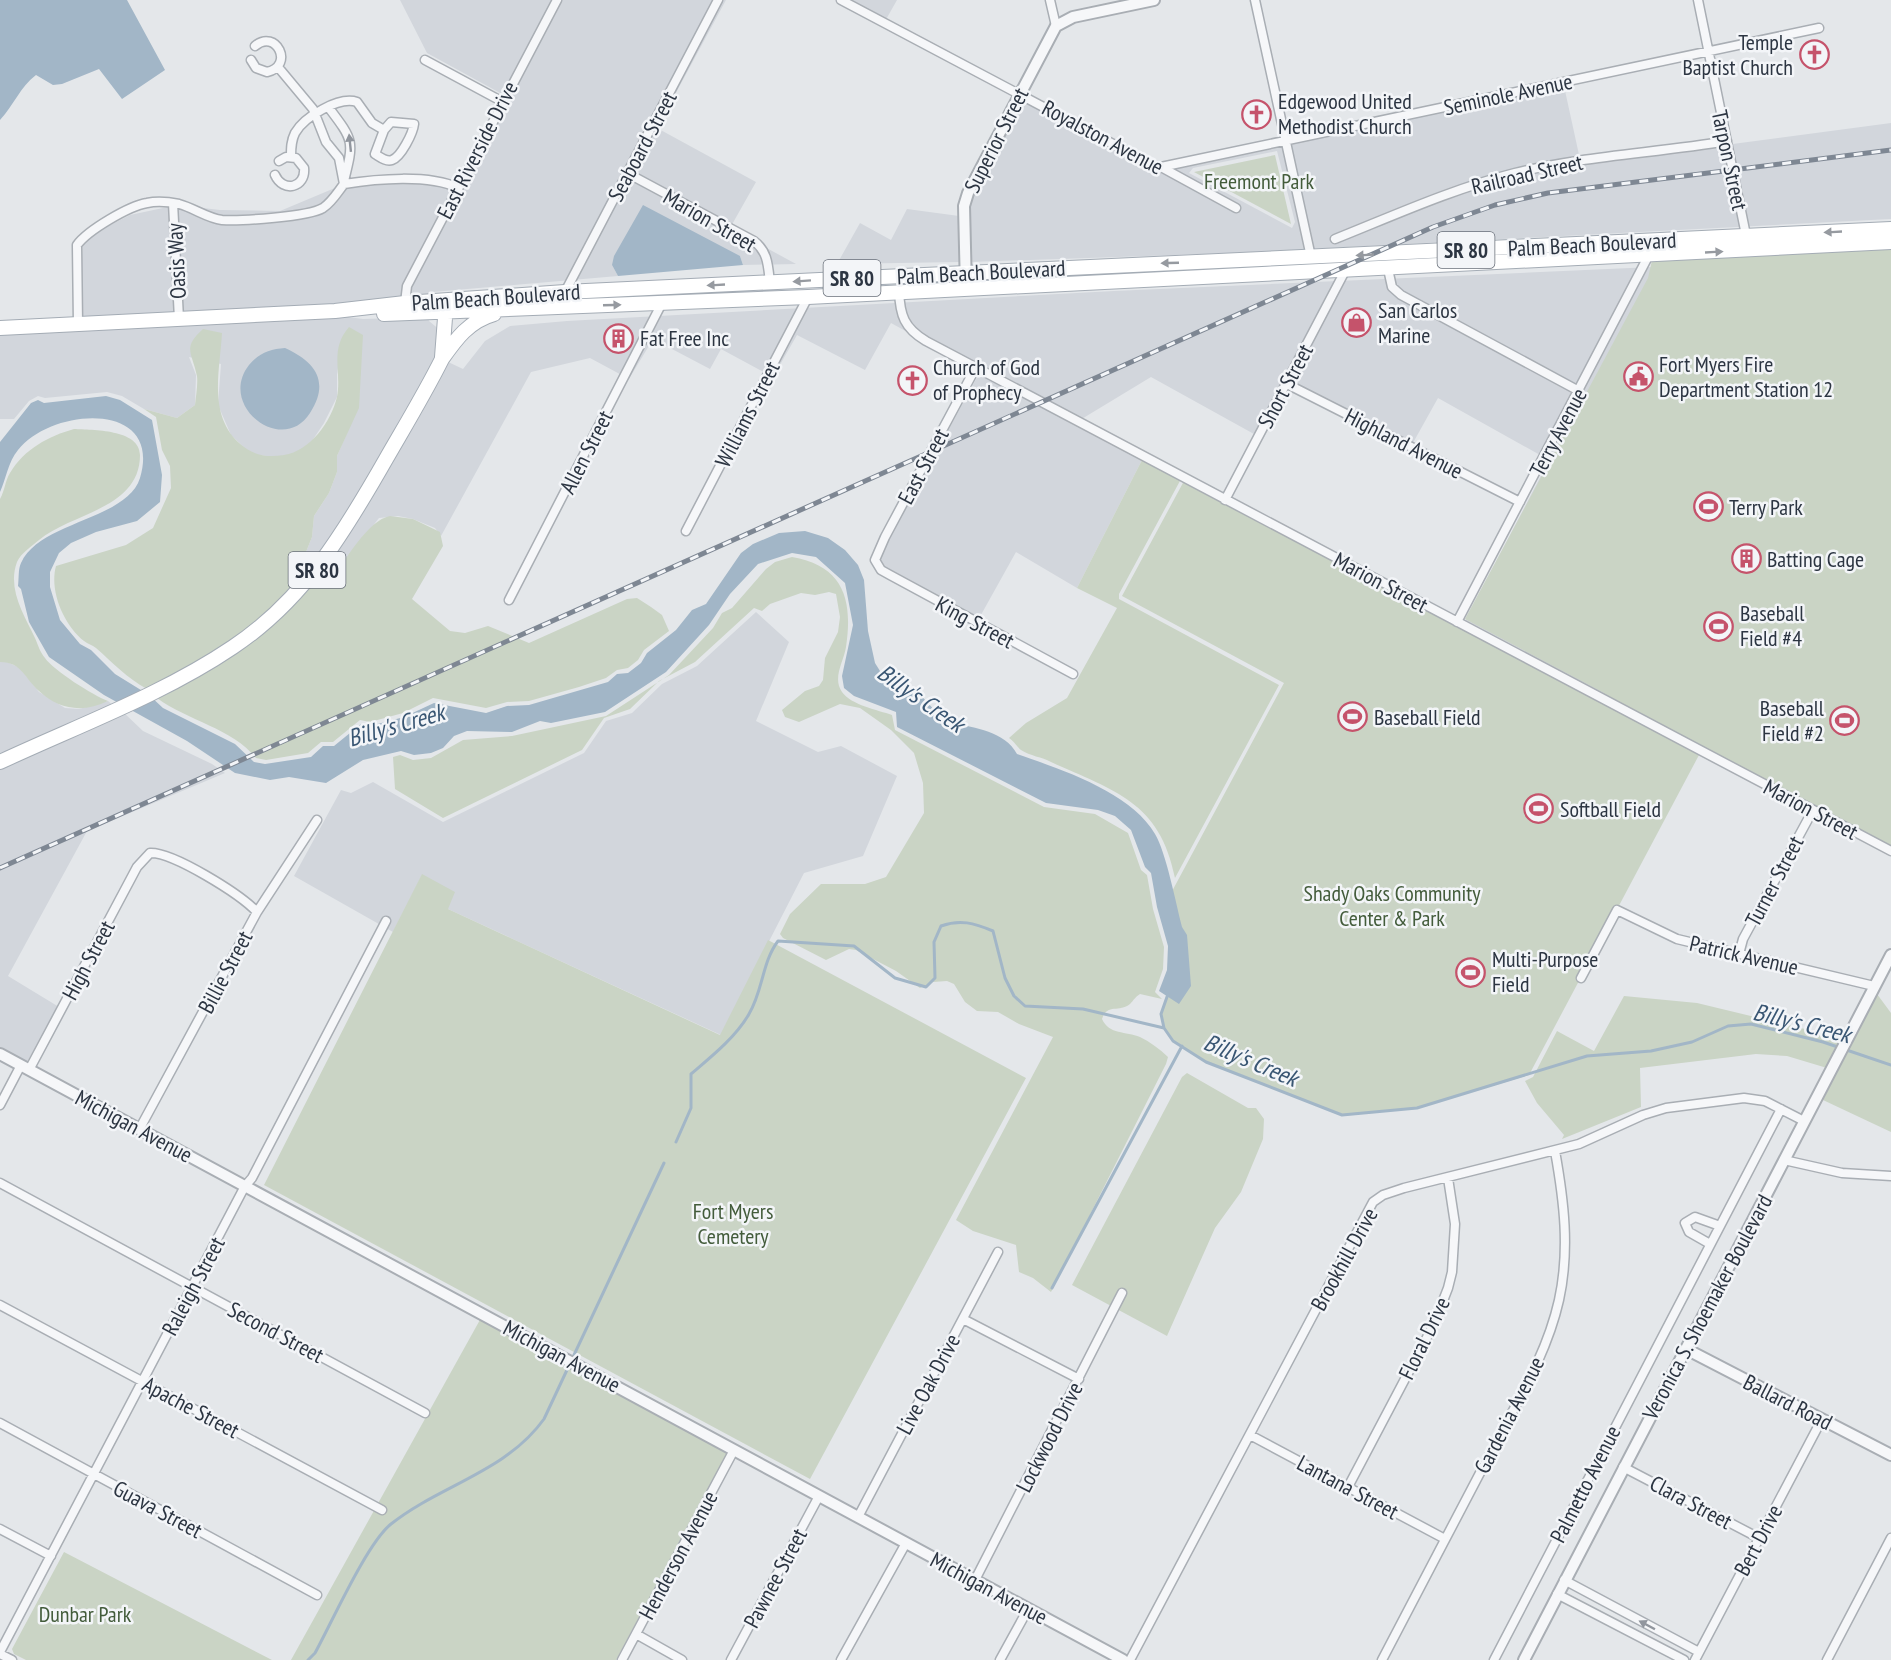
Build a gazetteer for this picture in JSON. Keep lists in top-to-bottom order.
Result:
{
  "streets": {
    "main road": ["Palm Beach Boulevard", "SR 80"],
    "street": [
      "Seminole Avenue",
      "Royalston Avenue",
      "Superior Street",
      "Seaboard Street",
      "East Riverside Drive",
      "Tarpon Street",
      "Railroad Street",
      "Marion Street",
      "Oasis Way",
      "Short Street",
      "Williams Street",
      "Terry Avenue",
      "Highland Avenue",
      "Allen Street",
      "East Street",
      "King Street",
      "Turner Street",
      "Patrick Avenue",
      "High Street",
      "Billie Street",
      "Michigan Avenue",
      "Brookhill Drive",
      "Raleigh Street",
      "Veronica S. Shoemaker Boulevard",
      "Second Street",
      "Floral Drive",
      "Live Oak Drive",
      "Ballard Road",
      "Apache Street",
      "Gardenia Avenue",
      "Lockwood Drive",
      "Palmetto Avenue",
      "Lantana Street",
      "Clara Street",
      "Guava Street",
      "Bert Drive",
      "Henderson Avenue",
      "Pawnee Street"
    ]
  },
  "crossings": [
    ["Seminole Avenue", "Royalston Avenue"],
    ["Seminole Avenue", "Tarpon Street"],
    ["Royalston Avenue", "Superior Street"],
    ["Superior Street", "Palm Beach Boulevard"],
    ["Seaboard Street", "Marion Street"],
    ["Seaboard Street", "Palm Beach Boulevard"],
    ["East Riverside Drive", "Palm Beach Boulevard"],
    ["Tarpon Street", "Railroad Street"],
    ["Tarpon Street", "Palm Beach Boulevard"],
    ["Marion Street", "Palm Beach Boulevard"],
    ["Marion Street", "Short Street"],
    ["Marion Street", "Terry Avenue"],
    ["Marion Street", "East Street"],
    ["Marion Street", "Turner Street"],
    ["Palm Beach Boulevard", "SR 80"],
    ["Palm Beach Boulevard", "Oasis Way"],
    ["Palm Beach Boulevard", "Short Street"],
    ["Palm Beach Boulevard", "Williams Street"],
    ["Palm Beach Boulevard", "Terry Avenue"],
    ["Palm Beach Boulevard", "Allen Street"],
    ["Short Street", "Highland Avenue"],
    ["Terry Avenue", "Highland Avenue"],
    ["East Street", "King Street"],
    ["Turner Street", "Patrick Avenue"],
    ["Patrick Avenue", "Veronica S. Shoemaker Boulevard"],
    ["High Street", "Billie Street"],
    ["High Street", "Michigan Avenue"],
    ["Billie Street", "Michigan Avenue"],
    ["Michigan Avenue", "Raleigh Street"],
    ["Michigan Avenue", "Live Oak Drive"],
    ["Michigan Avenue", "Lockwood Drive"],
    ["Michigan Avenue", "Henderson Avenue"],
    ["Michigan Avenue", "Pawnee Street"],
    ["Brookhill Drive", "Floral Drive"],
    ["Brookhill Drive", "Gardenia Avenue"],
    ["Brookhill Drive", "Palmetto Avenue"],
    ["Brookhill Drive", "Lantana Street"],
    ["Raleigh Street", "Second Street"],
    ["Raleigh Street", "Apache Street"],
    ["Raleigh Street", "Guava Street"],
    ["Veronica S. Shoemaker Boulevard", "Ballard Road"],
    ["Veronica S. Shoemaker Boulevard", "Clara Street"],
    ["Floral Drive", "Lantana Street"],
    ["Ballard Road", "Bert Drive"],
    ["Gardenia Avenue", "Lantana Street"],
    ["Clara Street", "Bert Drive"]
  ],
  "water": ["Billy's Creek"],
  "parks": [
    "Freemont Park",
    "Shady Oaks Community Center & Park",
    "Fort Myers Cemetery",
    "Dunbar Park"
  ],
  "places": {
    "church": ["Temple Baptist Church", "Edgewood United Methodist Church", "Church of God of Prophecy"],
    "shop": ["San Carlos Marine"],
    "building": ["Fat Free Inc", "Batting Cage"],
    "public building": ["Fort Myers Fire Department Station 12"],
    "sports": [
      "Terry Park",
      "Baseball Field #4",
      "Baseball Field",
      "Baseball Field #2",
      "Softball Field",
      "Multi-Purpose Field"
    ]
  }
}
